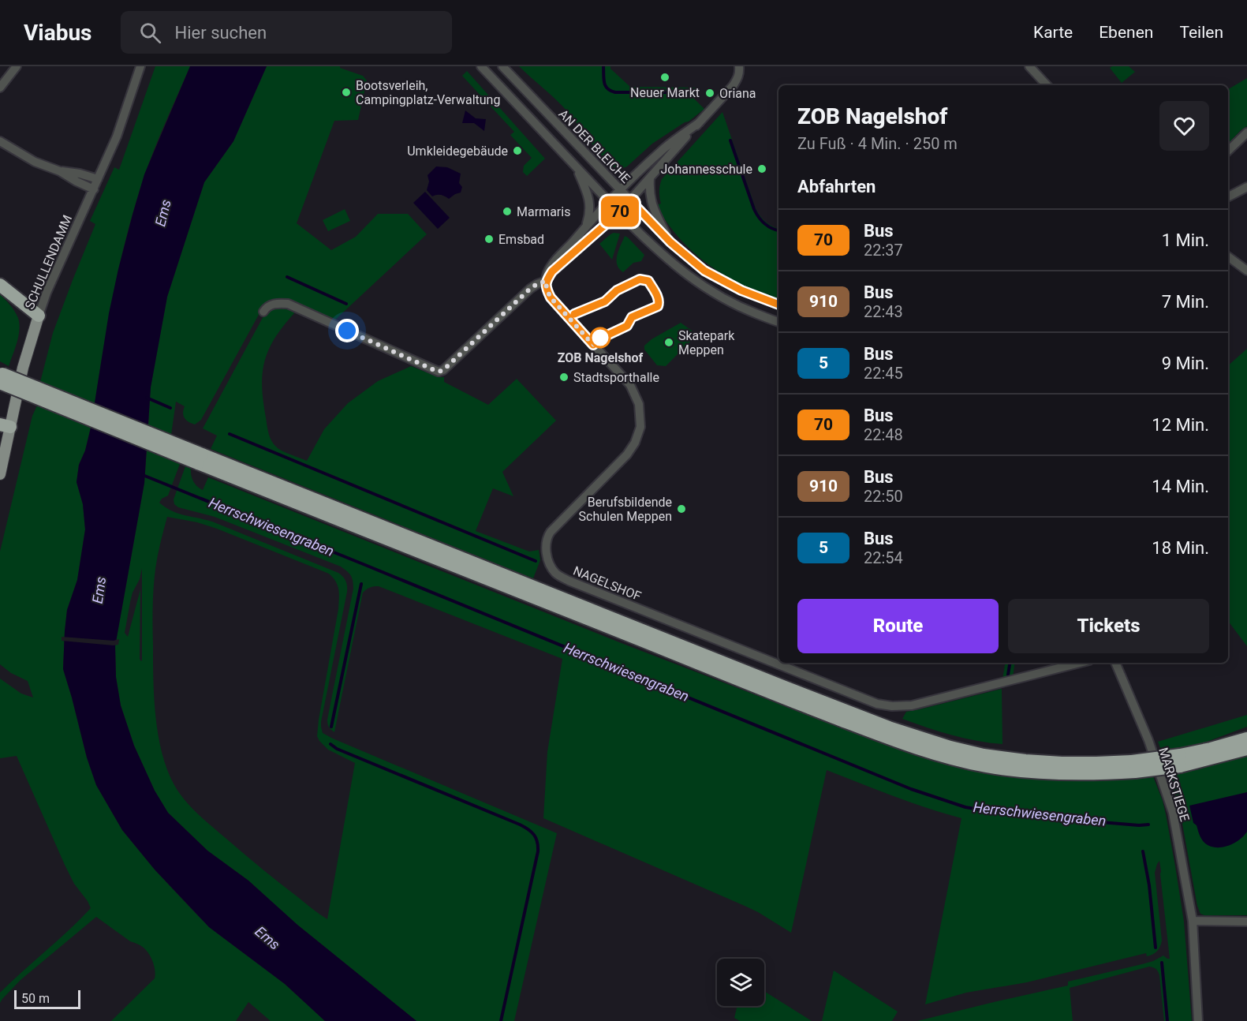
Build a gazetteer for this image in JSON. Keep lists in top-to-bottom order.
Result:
{
  "streets": {
    "main road": ["SCHULLENDAMM"],
    "street": ["AN DER BLEICHE", "NAGELSHOF", "MARKSTIEGE"]
  },
  "water": ["Ems", "Herrschwiesengraben"],
  "places": [
    "Neuer Markt",
    "Bootsverleih, Campingplatz-Verwaltung",
    "Oriana",
    "Umkleidegebäude",
    "Johannesschule",
    "Marmaris",
    "Emsbad",
    "ZOB Nagelshof",
    "Skatepark Meppen",
    "Stadtsporthalle",
    "Berufsbildende Schulen Meppen"
  ],
  "lines": ["bus line 70"],
  "scale_bar": "50 m",
  "page": {
    "header": "Viabus",
    "search": "Hier suchen",
    "nav": ["Karte", "Ebenen", "Teilen"],
    "on_map": "70",
    "heading": [
      ["ZOB Nagelshof", "Zu Fuß · 4 Min. · 250 m"],
      "Abfahrten"
    ],
    "list": [
      {
        "mark": "70",
        "name": "Bus",
        "note": "22:37",
        "value": "1 Min."
      },
      {
        "mark": "910",
        "name": "Bus",
        "note": "22:43",
        "value": "7 Min."
      },
      {
        "mark": "5",
        "name": "Bus",
        "note": "22:45",
        "value": "9 Min."
      },
      {
        "mark": "70",
        "name": "Bus",
        "note": "22:48",
        "value": "12 Min."
      },
      {
        "mark": "910",
        "name": "Bus",
        "note": "22:50",
        "value": "14 Min."
      },
      {
        "mark": "5",
        "name": "Bus",
        "note": "22:54",
        "value": "18 Min."
      }
    ],
    "buttons": ["Route", "Tickets"],
    "scale": "50 m"
  }
}
